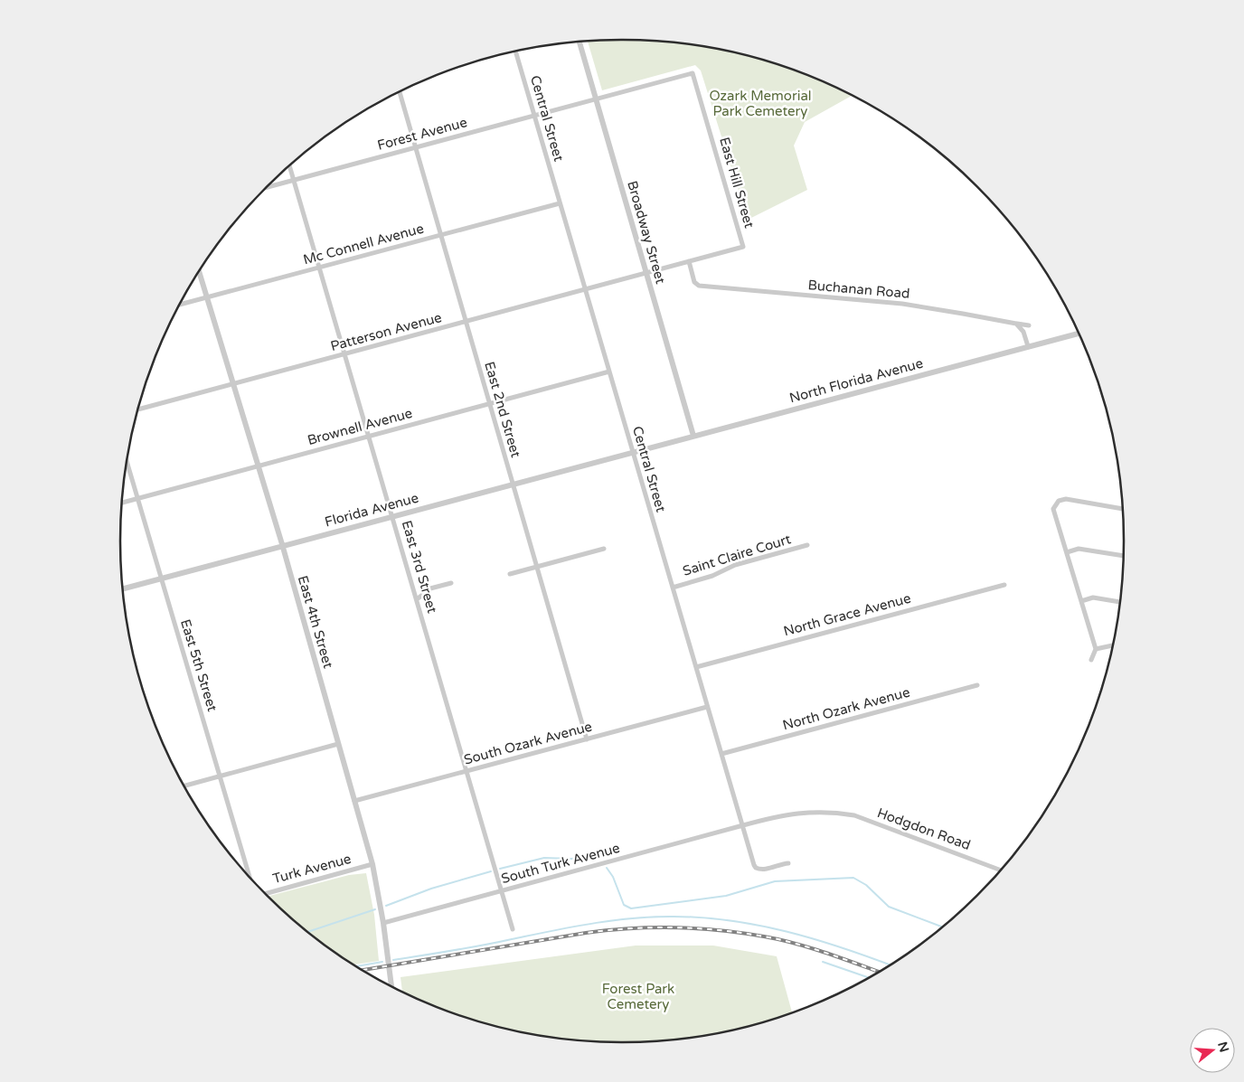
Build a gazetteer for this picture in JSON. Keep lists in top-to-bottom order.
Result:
{
  "streets": {
    "street": [
      "Central Street",
      "Forest Avenue",
      "East Hill Street",
      "Broadway Street",
      "Mc Connell Avenue",
      "Buchanan Road",
      "Patterson Avenue",
      "North Florida Avenue",
      "East 2nd Street",
      "Brownell Avenue",
      "Florida Avenue",
      "Saint Claire Court",
      "East 3rd Street",
      "North Grace Avenue",
      "East 4th Street",
      "East 5th Street",
      "North Ozark Avenue",
      "South Ozark Avenue",
      "Hodgdon Road",
      "South Turk Avenue",
      "Turk Avenue"
    ]
  },
  "crossings": [
    ["Central Street", "Forest Avenue"],
    ["Central Street", "Mc Connell Avenue"],
    ["Central Street", "Patterson Avenue"],
    ["Central Street", "North Florida Avenue"],
    ["Central Street", "Brownell Avenue"],
    ["Central Street", "Florida Avenue"],
    ["Central Street", "Saint Claire Court"],
    ["Central Street", "North Grace Avenue"],
    ["Central Street", "North Ozark Avenue"],
    ["Central Street", "South Ozark Avenue"],
    ["Central Street", "Hodgdon Road"],
    ["Central Street", "South Turk Avenue"],
    ["Forest Avenue", "East Hill Street"],
    ["Forest Avenue", "Broadway Street"],
    ["Forest Avenue", "East 2nd Street"],
    ["Forest Avenue", "East 3rd Street"],
    ["East Hill Street", "Patterson Avenue"],
    ["Broadway Street", "Patterson Avenue"],
    ["Broadway Street", "North Florida Avenue"],
    ["Mc Connell Avenue", "East 2nd Street"],
    ["Mc Connell Avenue", "East 3rd Street"],
    ["Mc Connell Avenue", "East 4th Street"],
    ["Buchanan Road", "Patterson Avenue"],
    ["Patterson Avenue", "East 2nd Street"],
    ["Patterson Avenue", "East 3rd Street"],
    ["Patterson Avenue", "East 4th Street"],
    ["North Florida Avenue", "Florida Avenue"],
    ["East 2nd Street", "Brownell Avenue"],
    ["East 2nd Street", "Florida Avenue"],
    ["East 2nd Street", "South Ozark Avenue"],
    ["Brownell Avenue", "East 3rd Street"],
    ["Brownell Avenue", "East 4th Street"],
    ["Brownell Avenue", "East 5th Street"],
    ["Florida Avenue", "East 3rd Street"],
    ["Florida Avenue", "East 4th Street"],
    ["Florida Avenue", "East 5th Street"],
    ["East 3rd Street", "South Ozark Avenue"],
    ["East 3rd Street", "South Turk Avenue"],
    ["East 4th Street", "South Ozark Avenue"],
    ["East 4th Street", "South Turk Avenue"],
    ["East 4th Street", "Turk Avenue"],
    ["Hodgdon Road", "South Turk Avenue"]
  ],
  "parks": ["Ozark Memorial Park Cemetery", "Forest Park Cemetery"],
  "north": "right"
}
